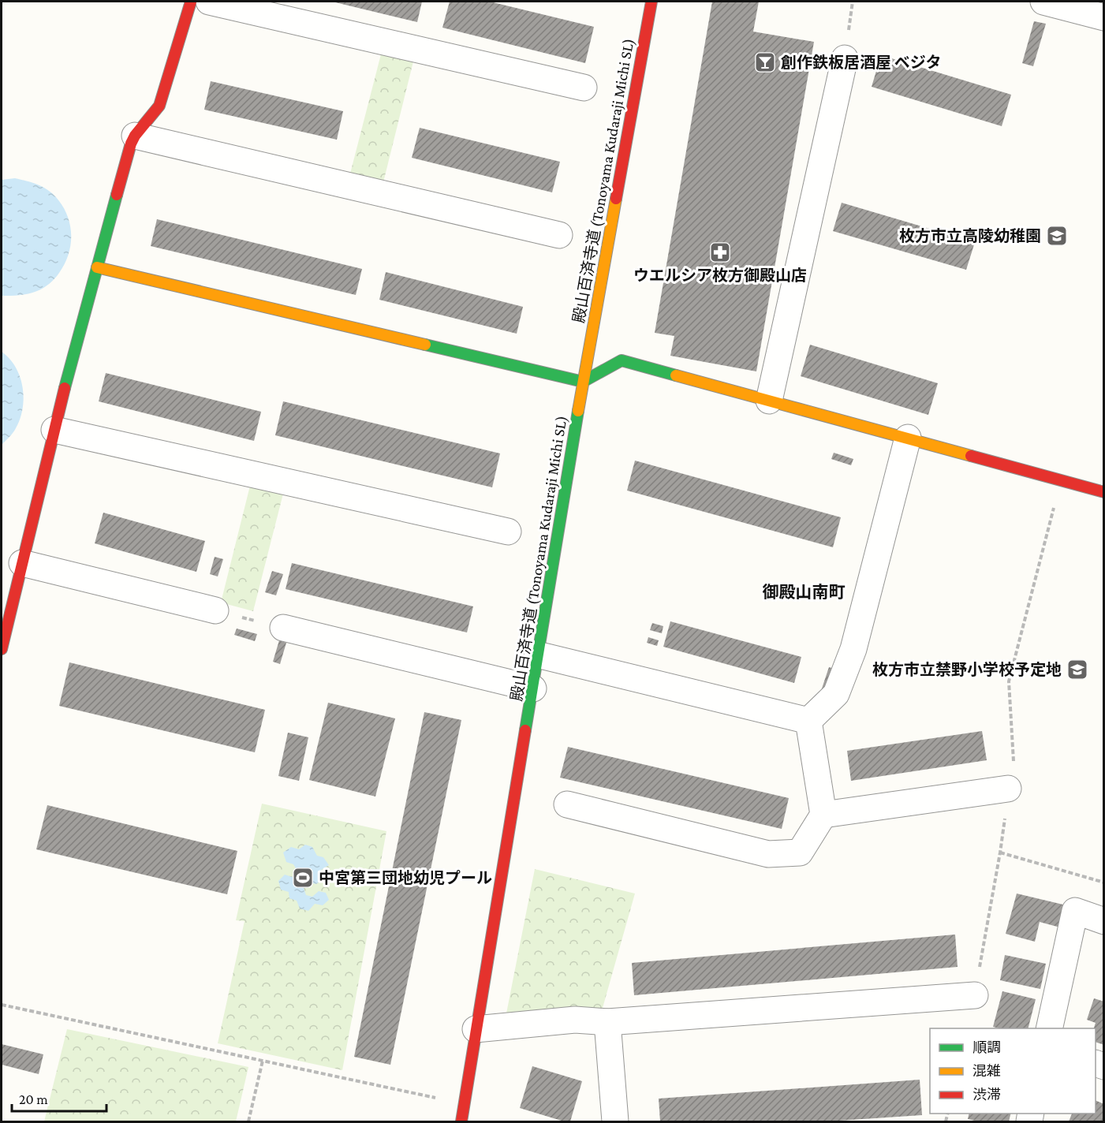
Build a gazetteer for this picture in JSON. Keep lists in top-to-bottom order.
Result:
{
  "streets": {
    "street": ["殿山百済寺道 (Tonoyama Kudaraji Michi SL)"]
  },
  "districts": ["御殿山南町"],
  "places": {
    "bar": ["創作鉄板居酒屋 ベジタ"],
    "school or university": ["枚方市立高陵幼稚園", "枚方市立禁野小学校予定地"],
    "pharmacy": ["ウエルシア枚方御殿山店"],
    "sports": ["中宮第三団地幼児プール"]
  },
  "legend": ["順調", "混雑", "渋滞"],
  "scale_bar": "20 m"
}
